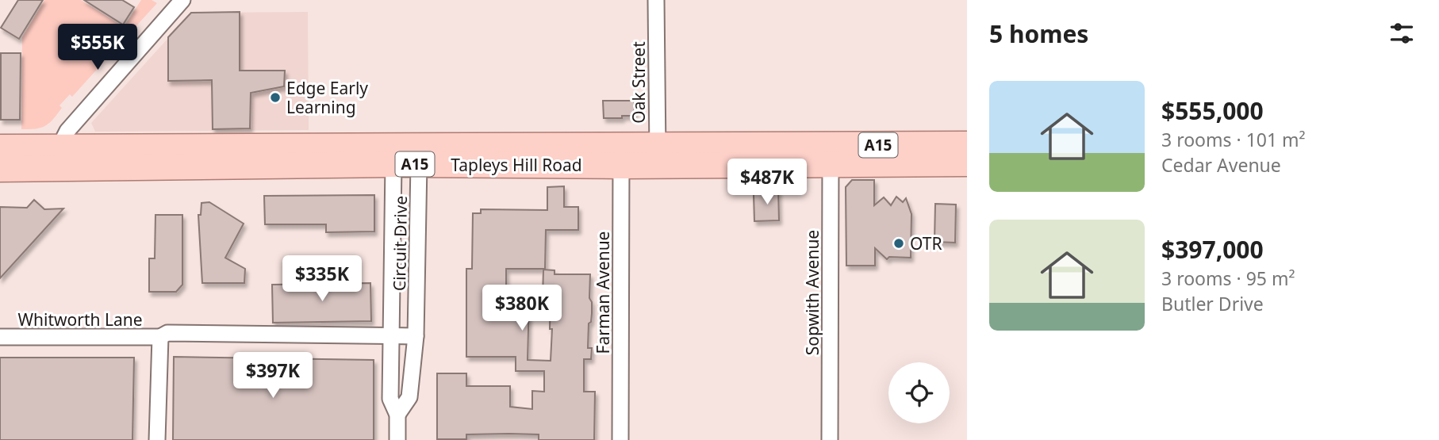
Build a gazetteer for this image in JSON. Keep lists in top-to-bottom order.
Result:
{
  "streets": {
    "main road": ["A15", "Tapleys Hill Road"],
    "street": [
      "Oak Street",
      "Circuit Drive",
      "Farman Avenue",
      "Sopwith Avenue",
      "Whitworth Lane"
    ]
  },
  "crossings": [
    ["Oak Street", "Tapleys Hill Road"],
    ["Tapleys Hill Road", "Circuit Drive"],
    ["Tapleys Hill Road", "Farman Avenue"],
    ["Tapleys Hill Road", "Sopwith Avenue"],
    ["Circuit Drive", "Whitworth Lane"]
  ],
  "places": ["Edge Early Learning", "OTR"],
  "page": {
    "heading": "5 homes",
    "price": [
      "$555K",
      "$487K",
      "$335K",
      "$380K",
      "$397K"
    ],
    "list": [
      {
        "name": "$555,000",
        "note": "3 rooms · 101 m² · Cedar Avenue"
      },
      {
        "name": "$397,000",
        "note": "3 rooms · 95 m² · Butler Drive"
      }
    ]
  }
}
